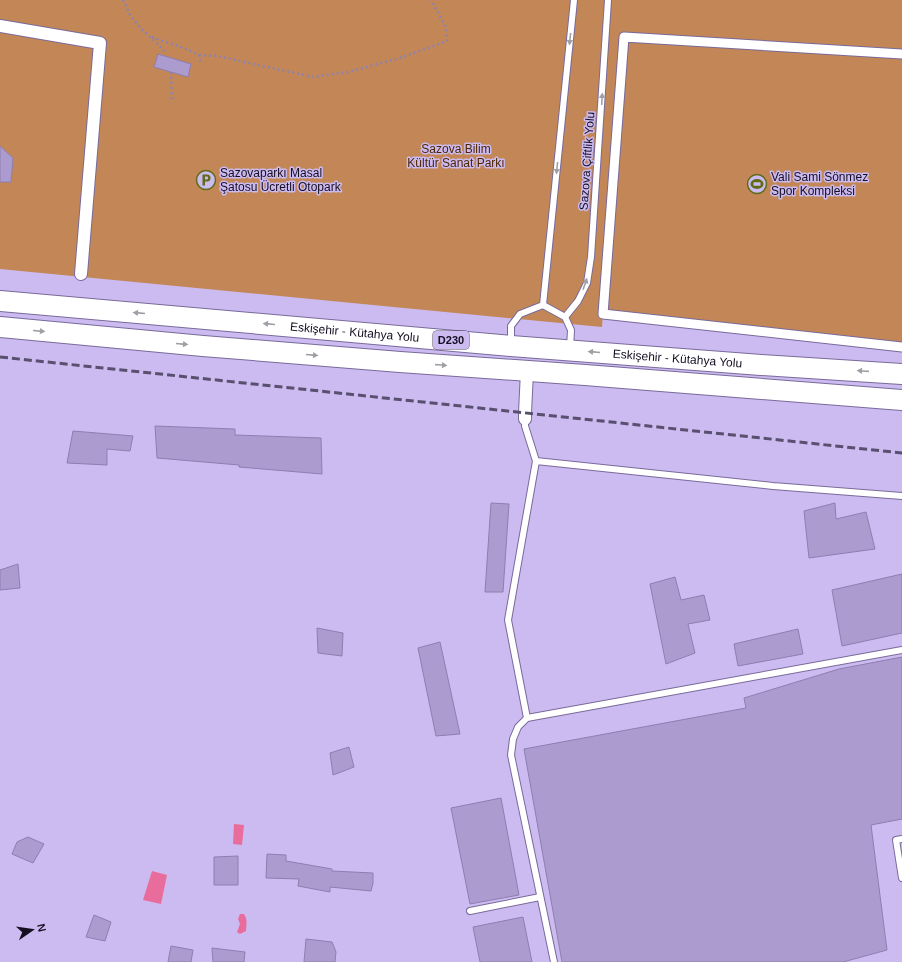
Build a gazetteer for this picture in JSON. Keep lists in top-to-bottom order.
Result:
{
  "streets": {
    "highway": ["Eskişehir - Kütahya Yolu", "D230"],
    "lane": ["Sazova Çiftlik Yolu"]
  },
  "parks": ["Sazova Bilim Kültür Sanat Parkı"],
  "places": {
    "parking": ["Sazovaparkı Masal Şatosu Ücretli Otopark"],
    "sports": ["Vali Sami Sönmez Spor Kompleksi"]
  },
  "north": "right"
}
